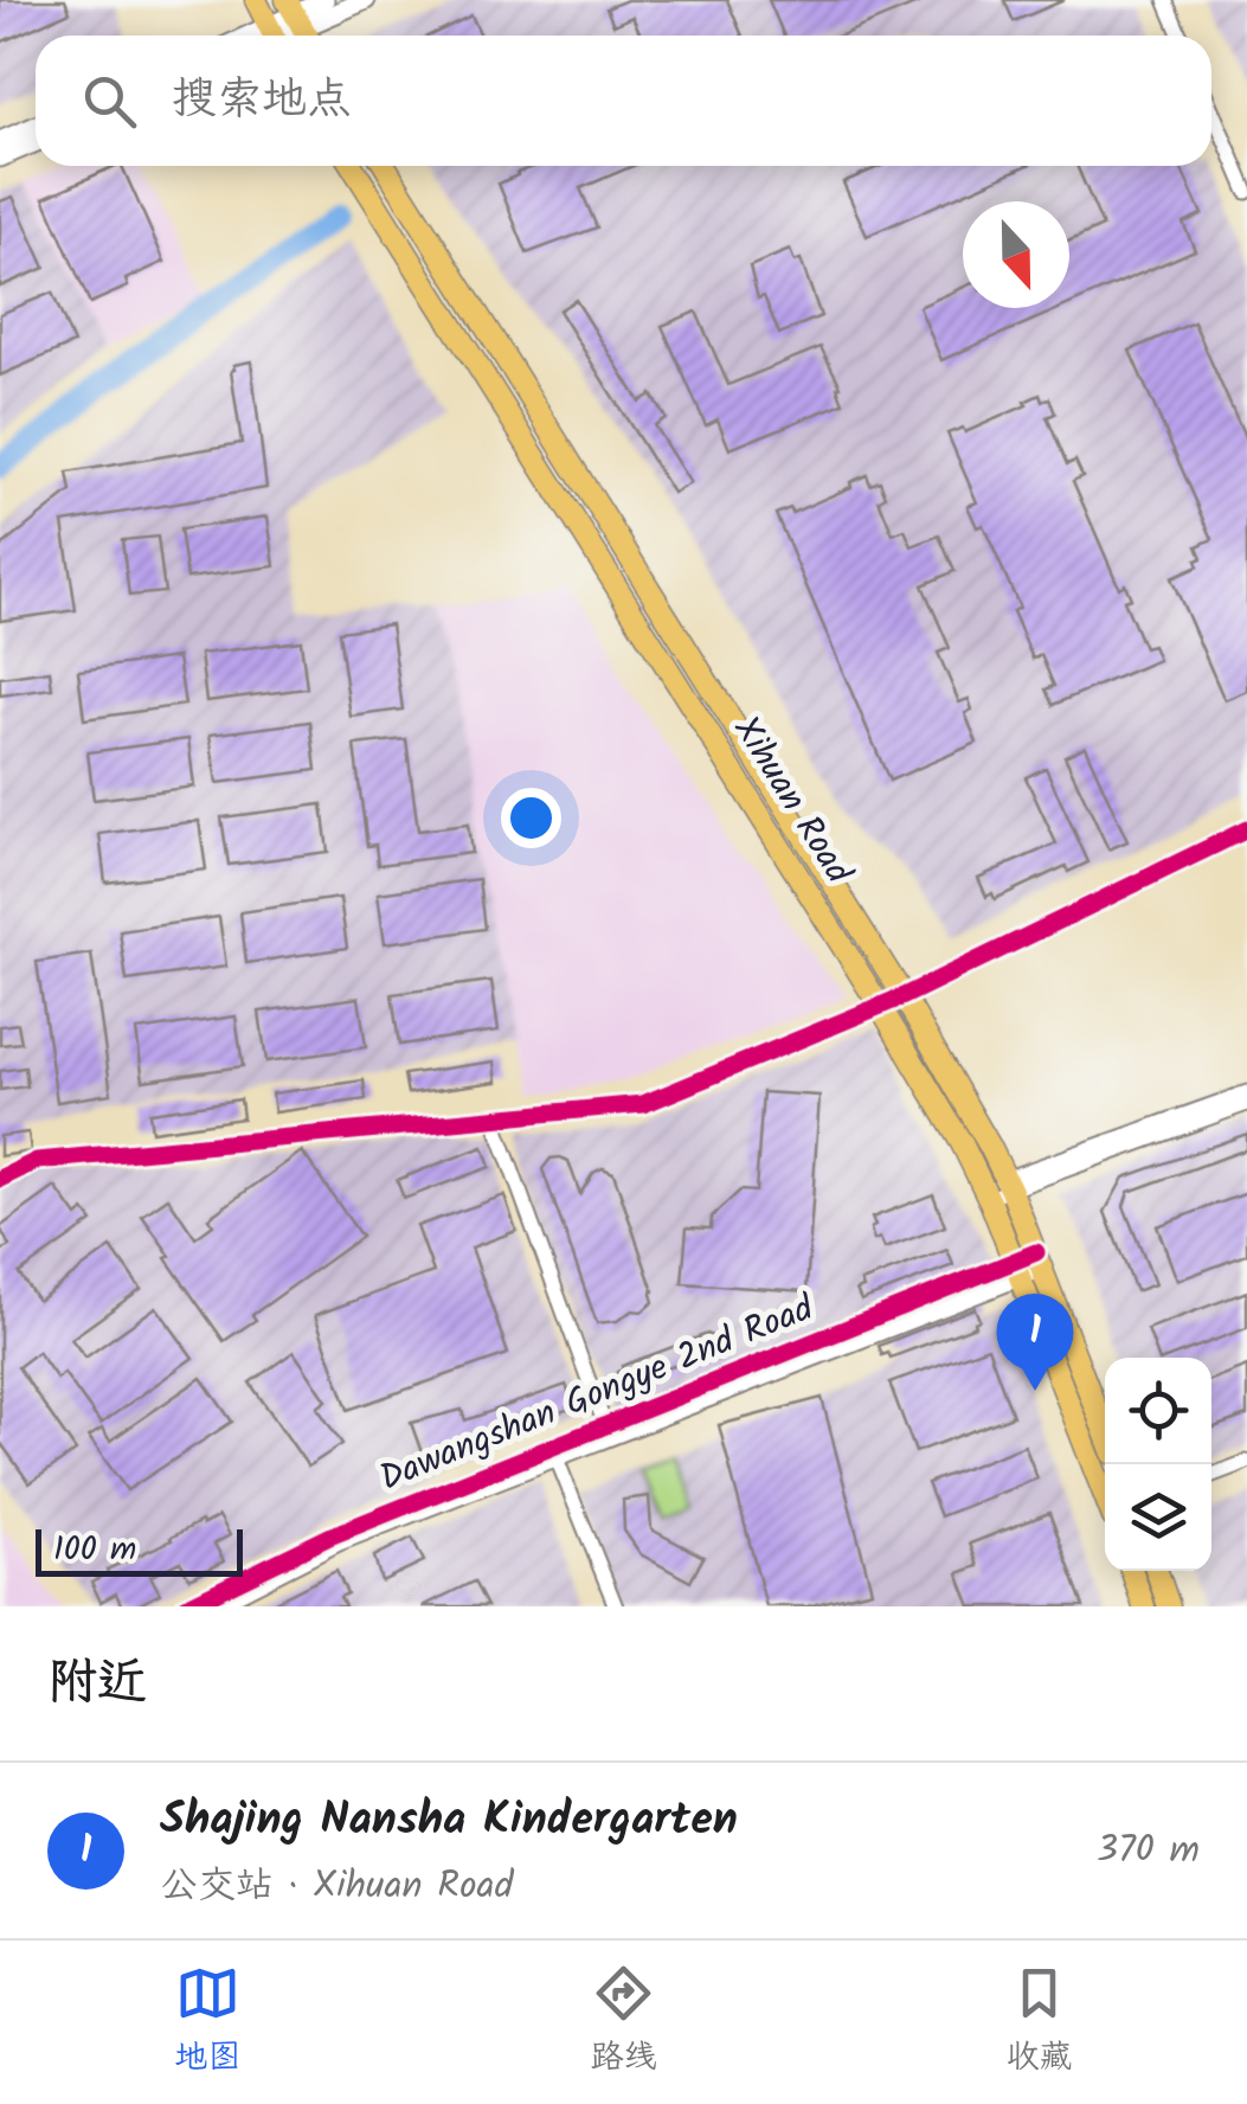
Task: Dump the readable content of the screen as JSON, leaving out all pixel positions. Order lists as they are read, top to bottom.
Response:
{
  "streets": {
    "main road": ["Xihuan Road"],
    "street": ["Dawangshan Gongye 2nd Road"]
  },
  "crossings": [
    ["Xihuan Road", "Dawangshan Gongye 2nd Road"]
  ],
  "scale_bar": "100 m",
  "north": "bottom",
  "page": {
    "search": "搜索地点",
    "pins": "1",
    "scale": "100 m",
    "heading": "附近",
    "list": [
      {
        "mark": "1",
        "name": "Shajing Nansha Kindergarten",
        "note": "公交站 · Xihuan Road",
        "value": "370 m"
      }
    ],
    "nav": ["地图", "路线", "收藏"]
  }
}
